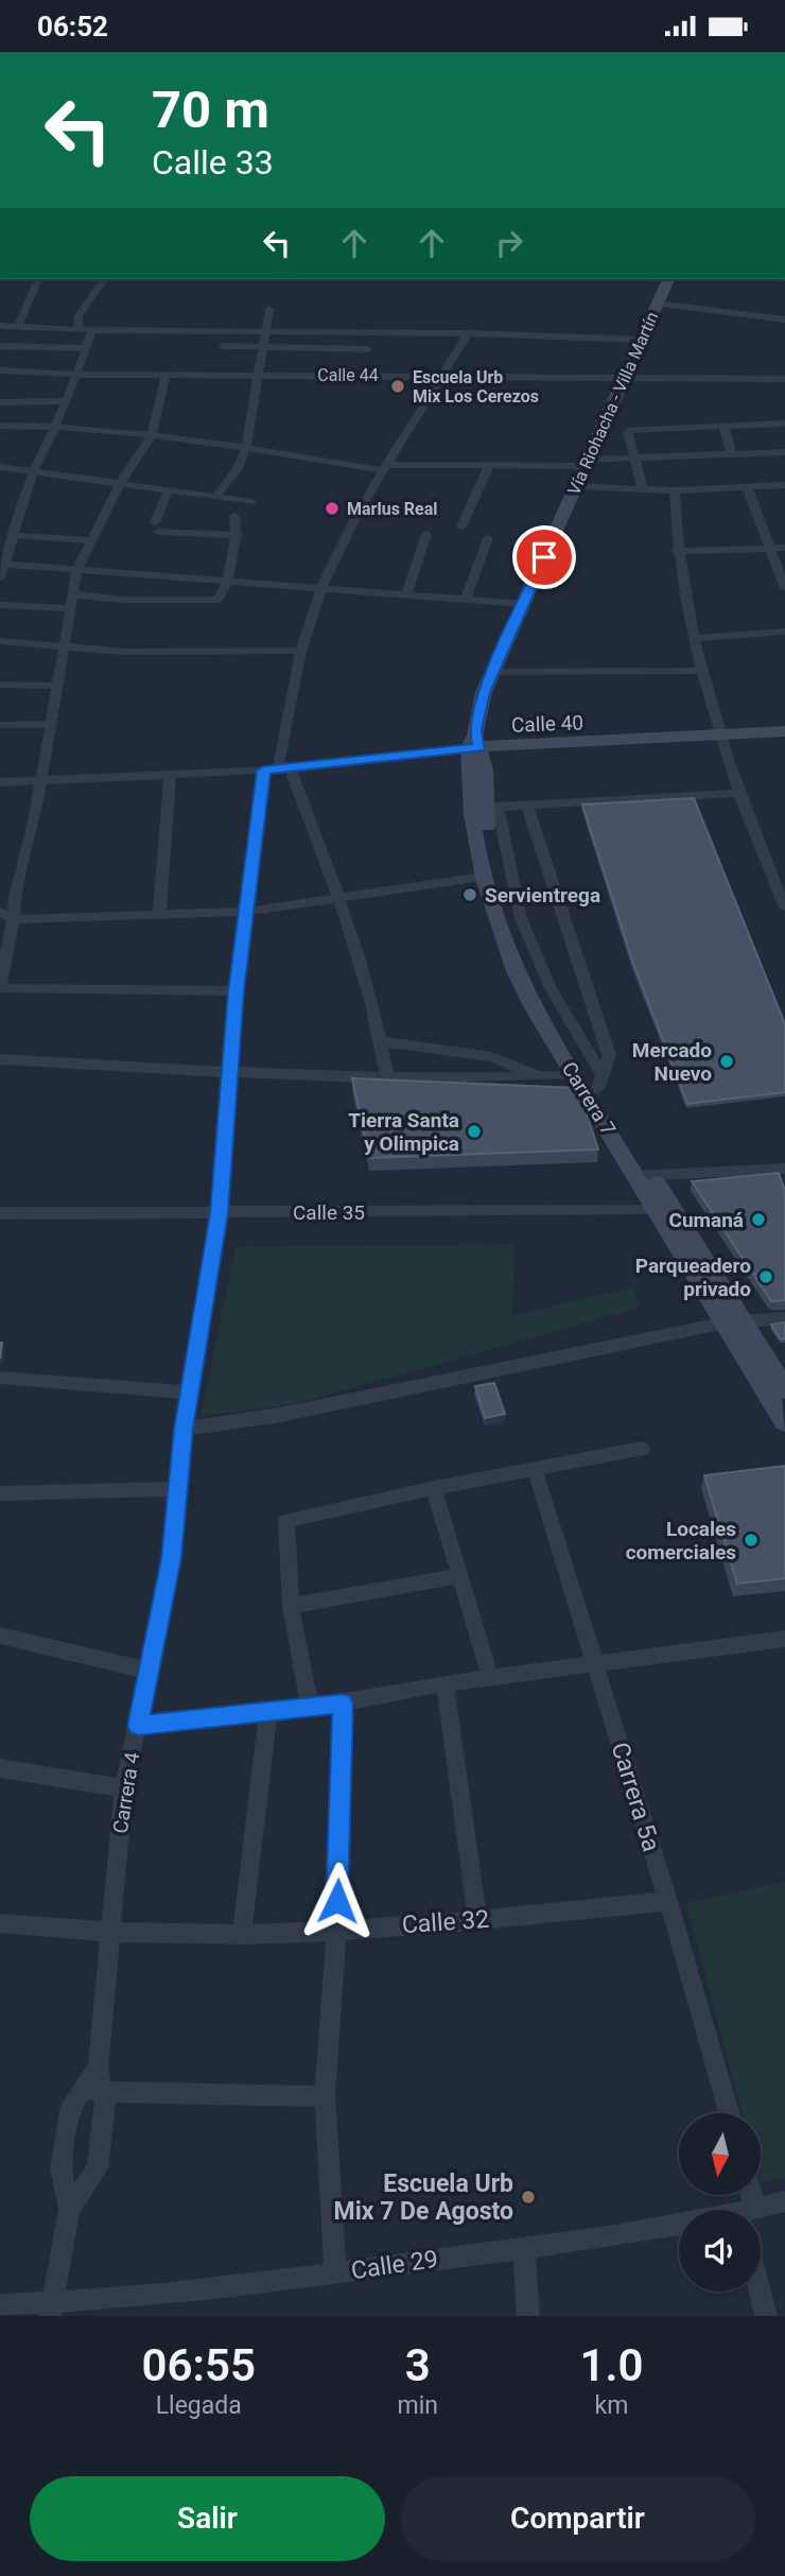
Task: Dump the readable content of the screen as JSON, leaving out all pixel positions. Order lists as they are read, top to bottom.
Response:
{
  "streets": {
    "main road": ["Vía Riohacha - Villa Martín", "Calle 40", "Carrera 7"],
    "street": [
      "Calle 44",
      "Calle 35",
      "Carrera 4",
      "Carrera 5a",
      "Calle 32",
      "Calle 29"
    ]
  },
  "crossings": [
    ["Calle 44", "Vía Riohacha - Villa Martín"],
    ["Calle 44", "Carrera 4"],
    ["Vía Riohacha - Villa Martín", "Calle 40"],
    ["Vía Riohacha - Villa Martín", "Carrera 7"],
    ["Calle 40", "Carrera 7"],
    ["Calle 40", "Carrera 4"],
    ["Carrera 7", "Calle 35"],
    ["Calle 35", "Carrera 4"],
    ["Carrera 4", "Calle 32"],
    ["Carrera 4", "Calle 29"],
    ["Carrera 5a", "Calle 32"]
  ],
  "places": [
    "Escuela Urb Mix Los Cerezos",
    "Marlus Real",
    "Servientrega",
    "Mercado Nuevo",
    "Tierra Santa y Olimpica",
    "Cumaná",
    "Parqueadero privado",
    "Locales comerciales",
    "Escuela Urb Mix 7 De Agosto"
  ],
  "north": "bottom",
  "page": {
    "status": "06:52",
    "turn": ["70 m", "Calle 33"],
    "eta": [
      "06:55",
      "Llegada",
      "3",
      "min",
      "1.0",
      "km"
    ],
    "buttons": ["Salir", "Compartir"]
  }
}
